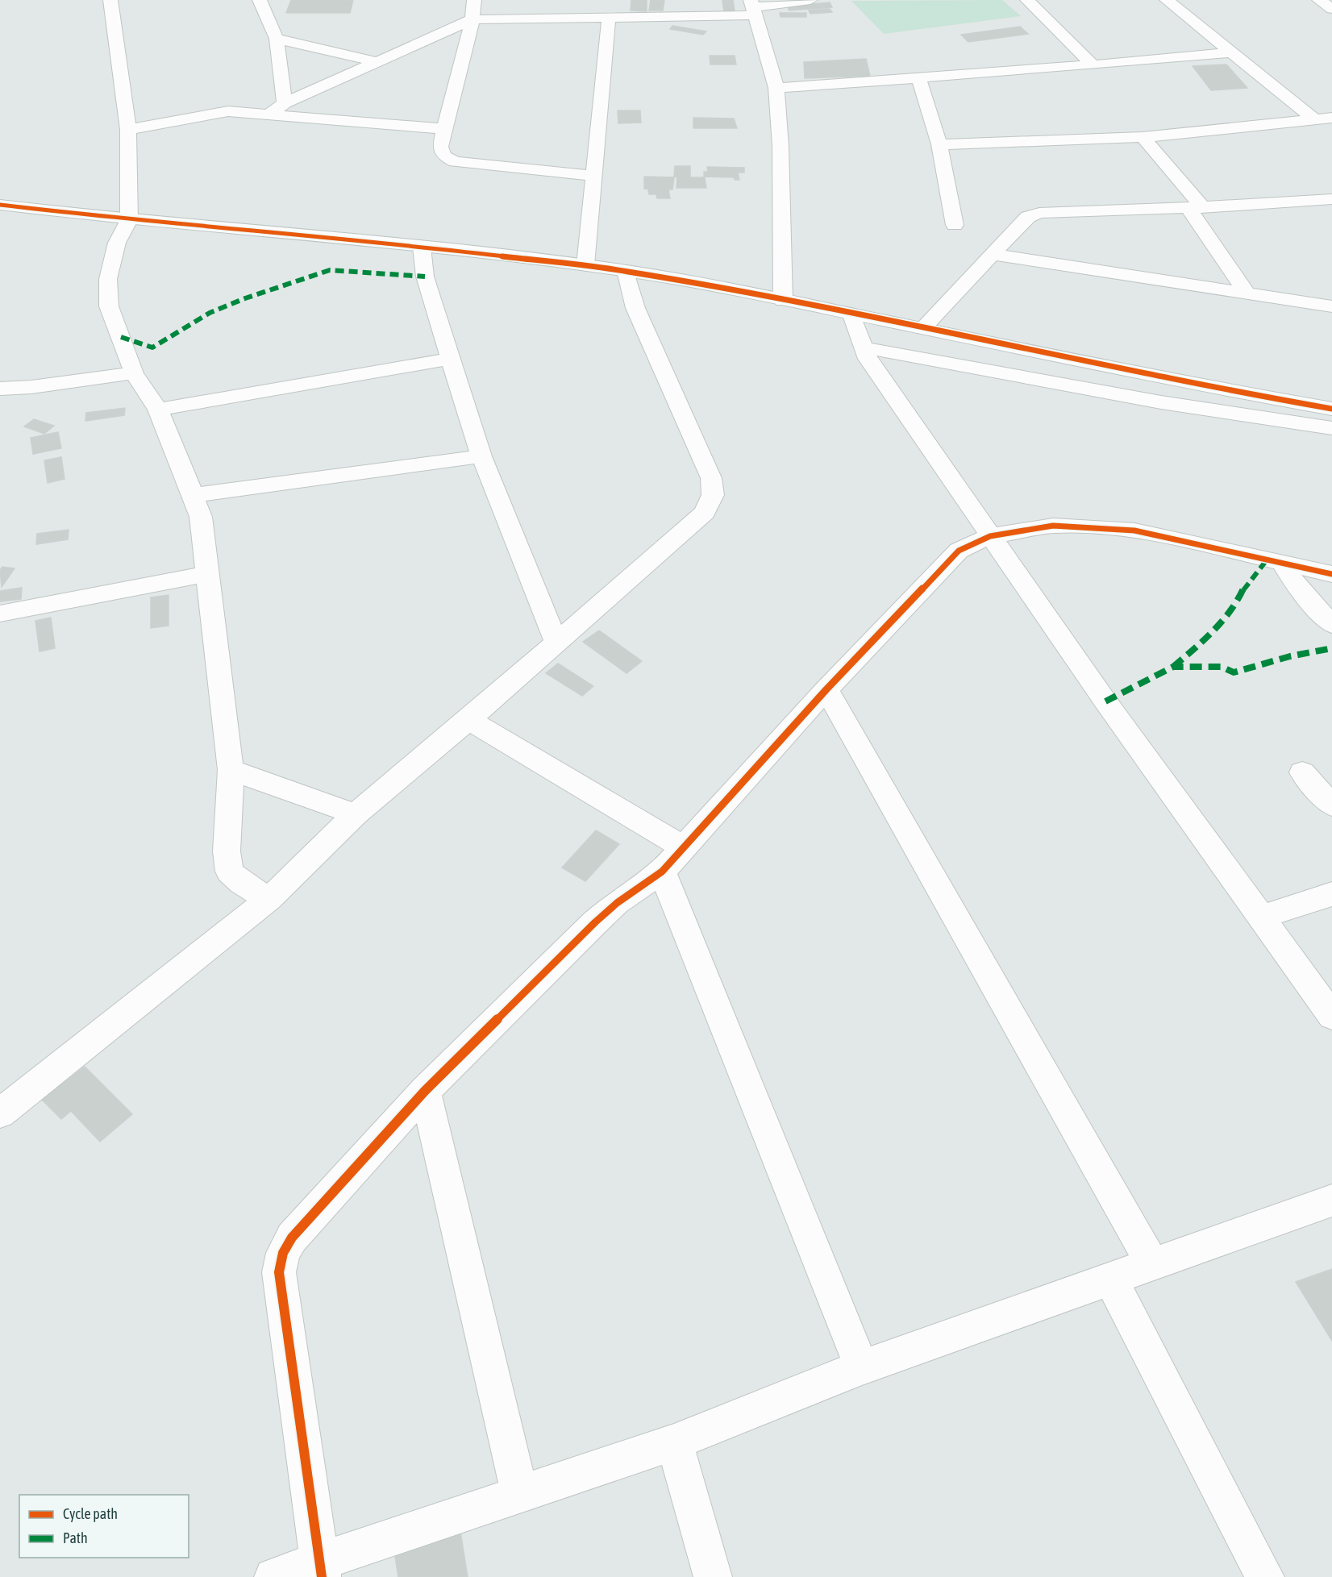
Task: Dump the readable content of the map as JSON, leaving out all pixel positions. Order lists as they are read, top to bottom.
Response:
{
  "legend": ["Cycle path", "Path"]
}
